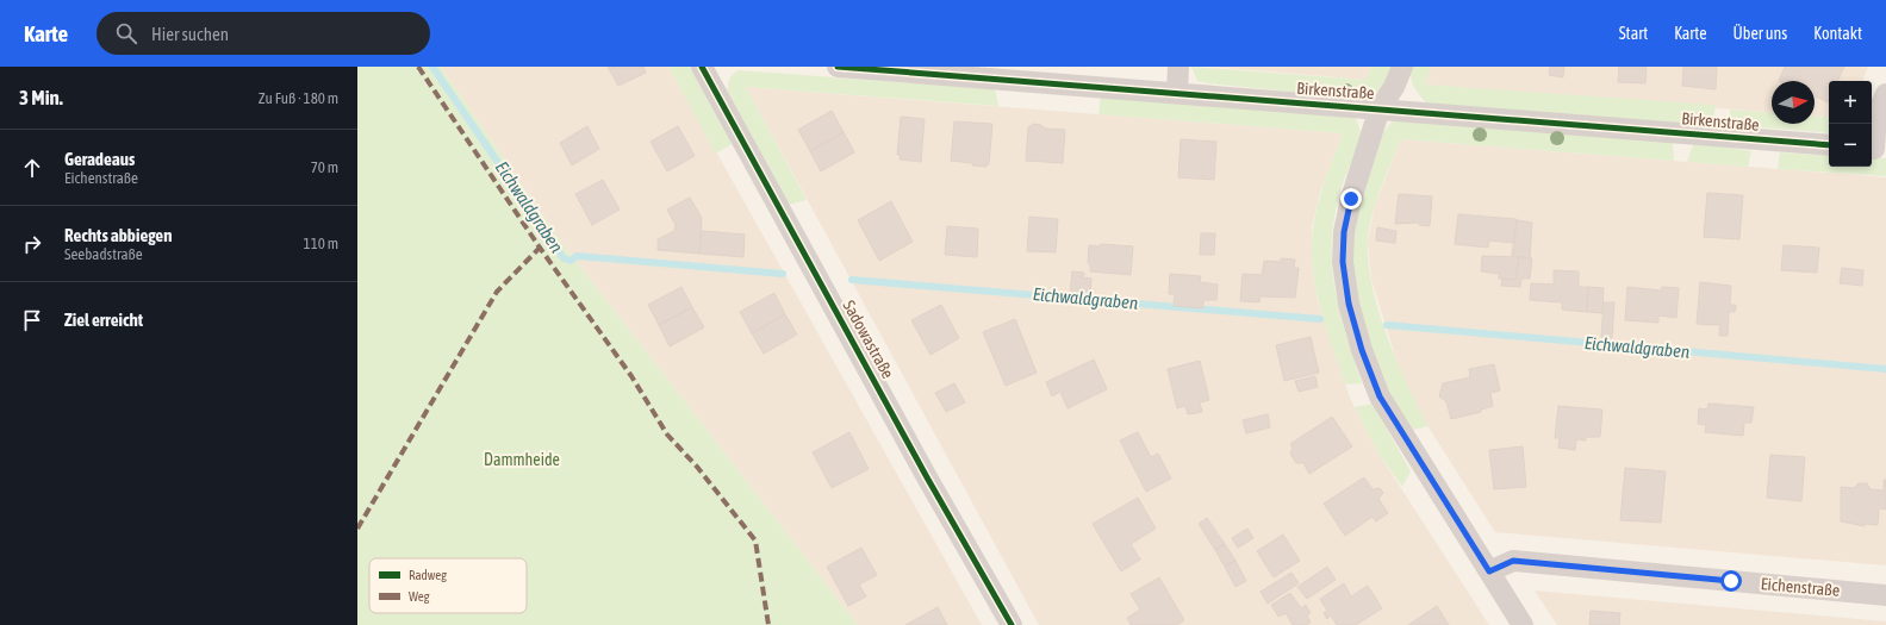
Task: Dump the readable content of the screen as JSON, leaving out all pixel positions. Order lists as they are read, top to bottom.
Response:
{
  "streets": {
    "street": ["Birkenstraße", "Sadowastraße", "Eichenstraße"]
  },
  "water": ["Eichwaldgraben"],
  "parks": ["Dammheide"],
  "legend": ["Radweg", "Weg"],
  "north": "right",
  "page": {
    "header": "Karte",
    "search": "Hier suchen",
    "nav": [
      "Start",
      "Karte",
      "Über uns",
      "Kontakt"
    ],
    "heading": ["3 Min.", "Zu Fuß · 180 m"],
    "map_buttons": ["+", "−"],
    "list": [
      ["Geradeaus", "Eichenstraße", "70 m"],
      ["Rechts abbiegen", "Seebadstraße", "110 m"],
      "Ziel erreicht"
    ]
  }
}
